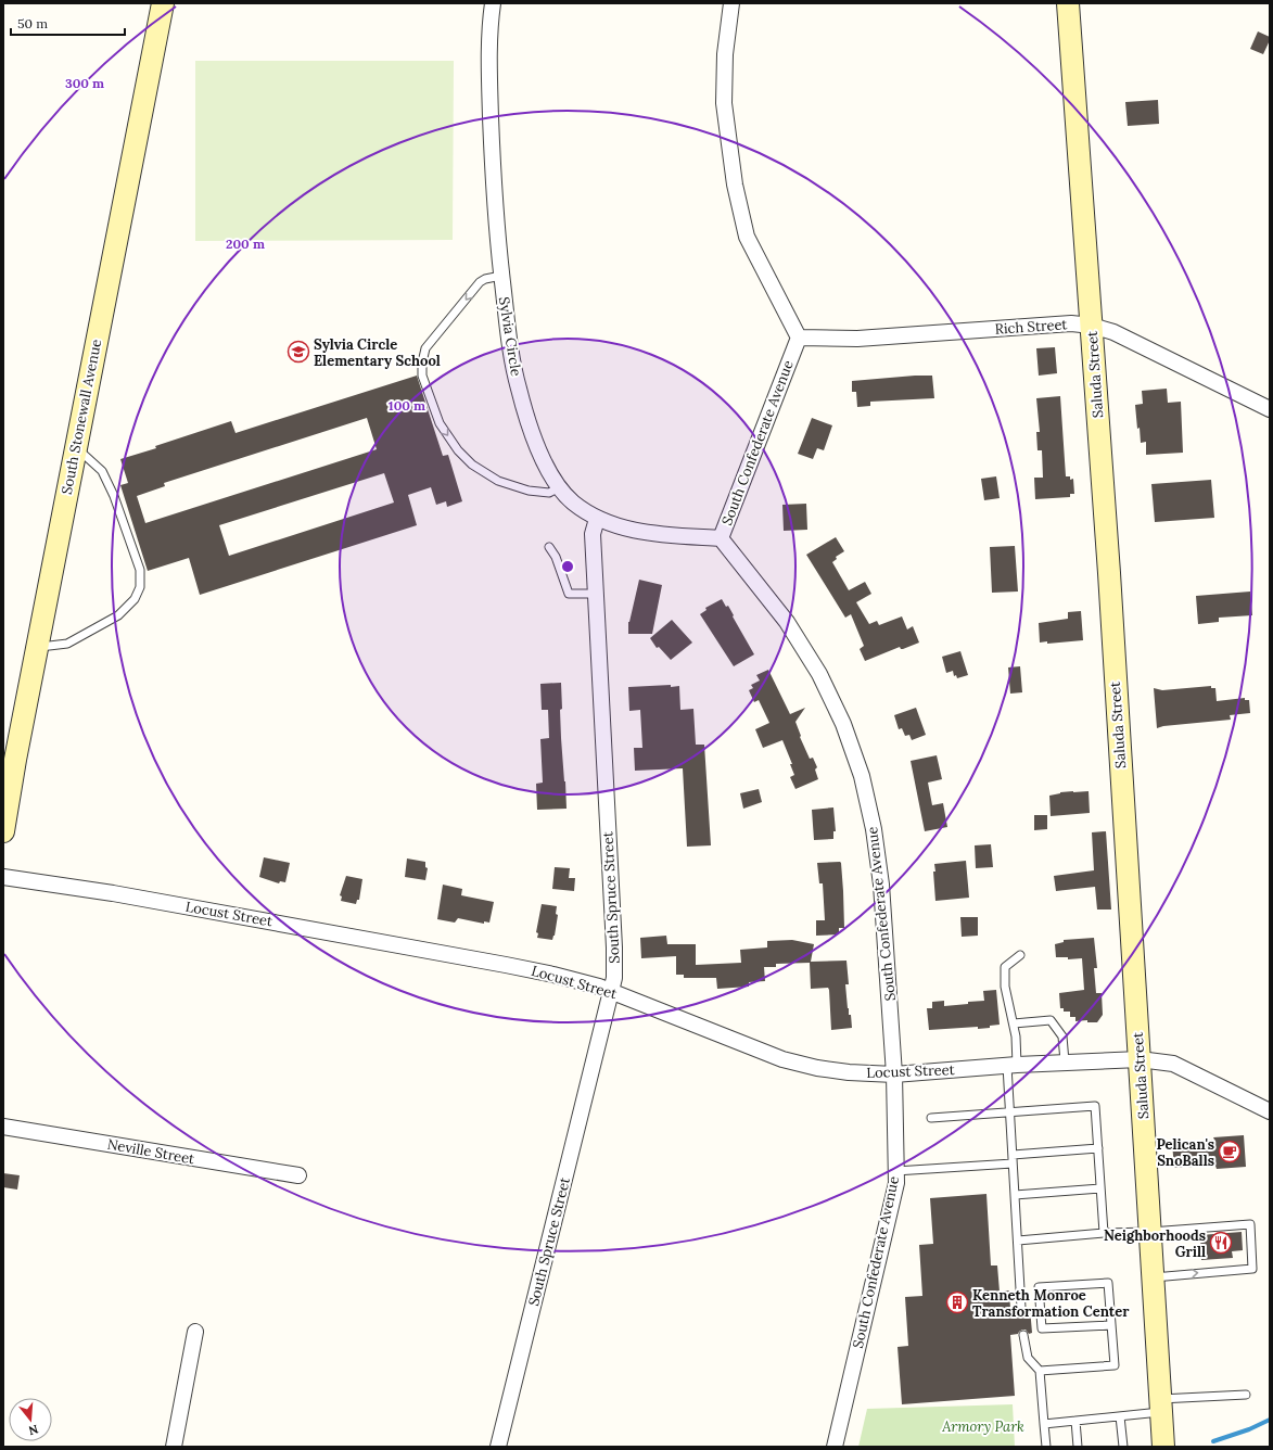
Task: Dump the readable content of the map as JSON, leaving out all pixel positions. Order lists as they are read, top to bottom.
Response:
{
  "streets": {
    "main road": ["Saluda Street", "South Stonewall Avenue"],
    "street": [
      "Rich Street",
      "Sylvia Circle",
      "South Confederate Avenue",
      "South Spruce Street",
      "Locust Street",
      "Neville Street"
    ]
  },
  "crossings": [
    ["Rich Street", "Saluda Street"],
    ["Rich Street", "South Confederate Avenue"],
    ["Sylvia Circle", "South Confederate Avenue"],
    ["Sylvia Circle", "South Spruce Street"],
    ["Saluda Street", "Locust Street"],
    ["South Confederate Avenue", "Locust Street"],
    ["South Spruce Street", "Locust Street"]
  ],
  "parks": ["Armory Park"],
  "places": {
    "school or university": ["Sylvia Circle Elementary School"],
    "cafe": ["Pelican's SnoBalls"],
    "restaurant": ["Neighborhoods Grill"],
    "building": ["Kenneth Monroe Transformation Center"]
  },
  "scale_bar": "50 m",
  "north": "bottom",
  "rings": ["300 m", "200 m", "100 m"]
}
